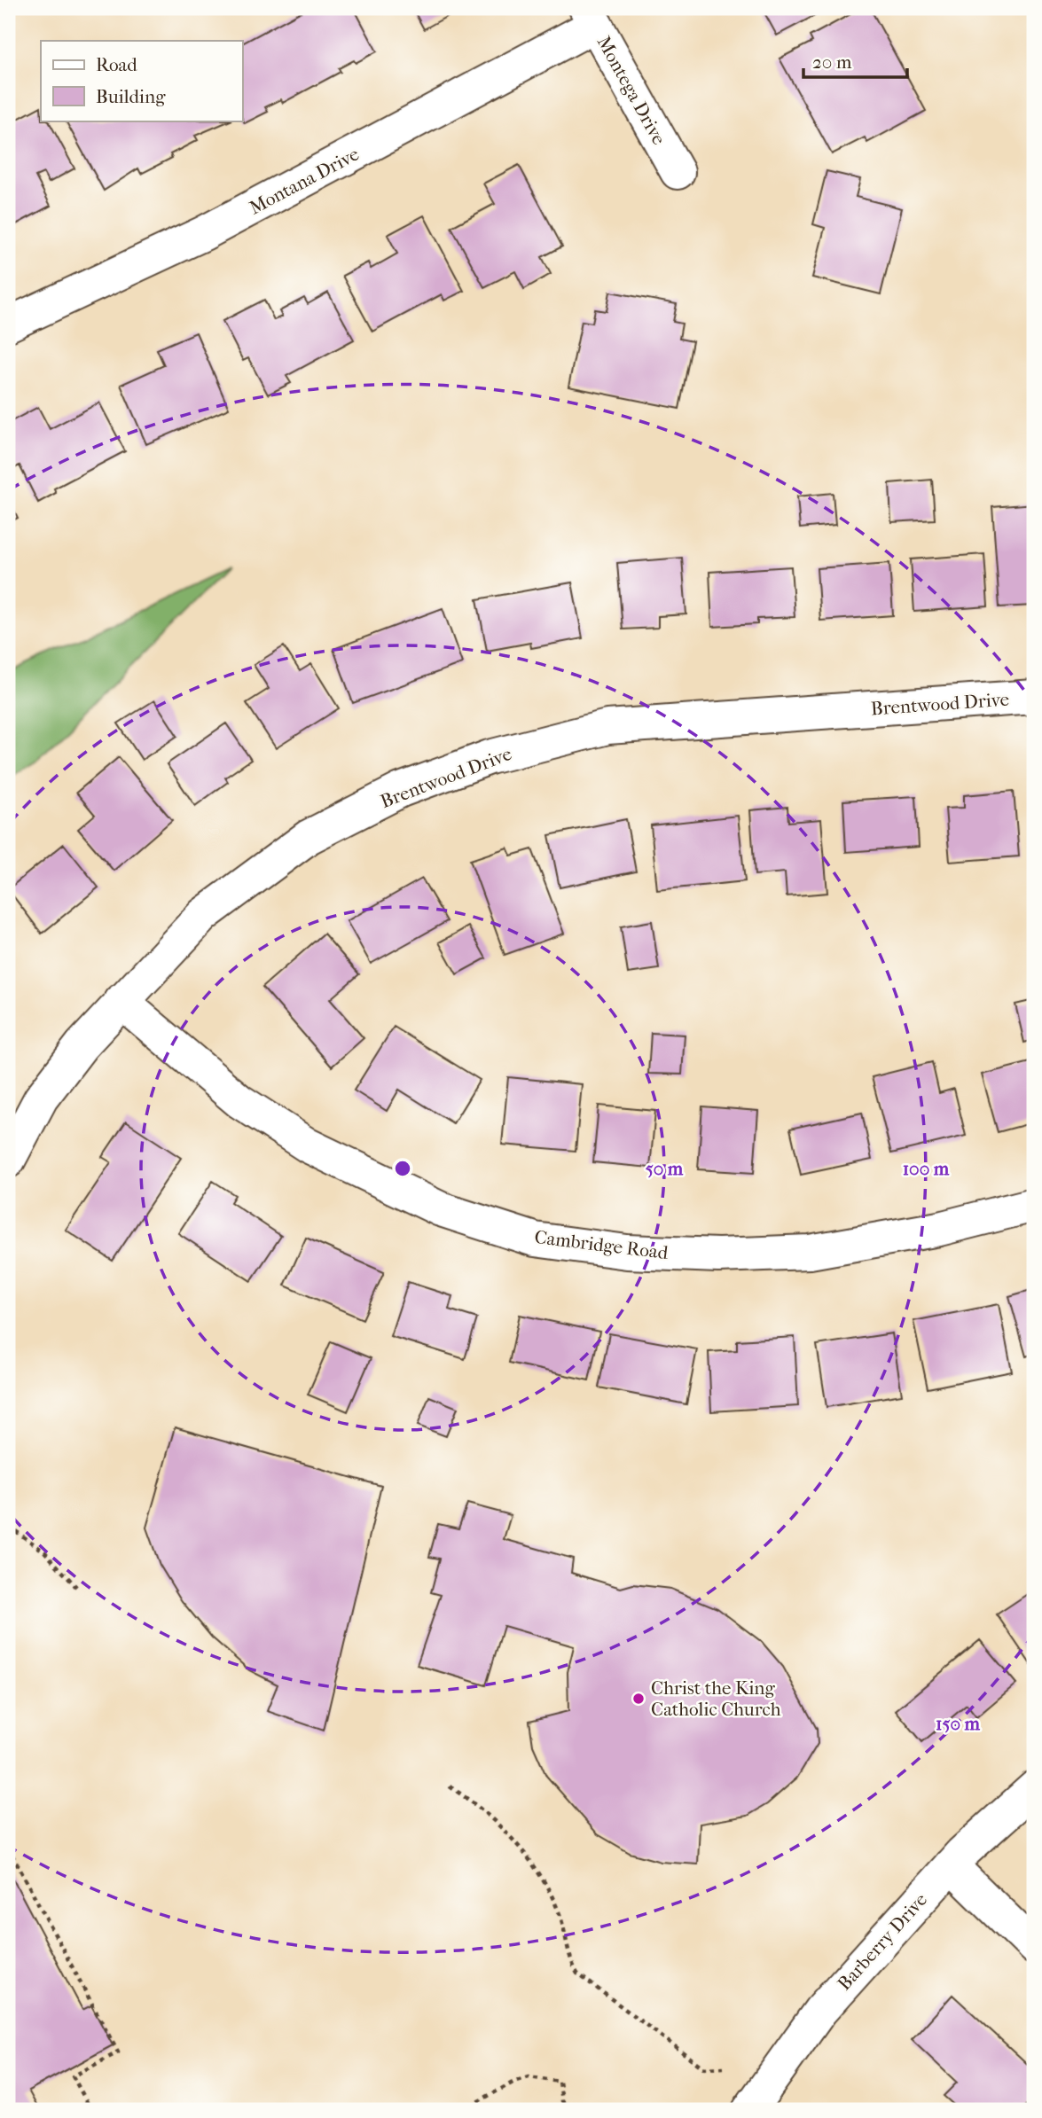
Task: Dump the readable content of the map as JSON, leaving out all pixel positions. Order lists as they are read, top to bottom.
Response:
{
  "streets": {
    "street": [
      "Montega Drive",
      "Montana Drive",
      "Brentwood Drive",
      "Cambridge Road",
      "Barberry Drive"
    ]
  },
  "crossings": [
    ["Montega Drive", "Montana Drive"],
    ["Brentwood Drive", "Cambridge Road"]
  ],
  "places": ["Christ the King Catholic Church"],
  "legend": ["Road", "Building"],
  "scale_bar": "20 m",
  "rings": ["50 m", "100 m", "150 m"]
}
